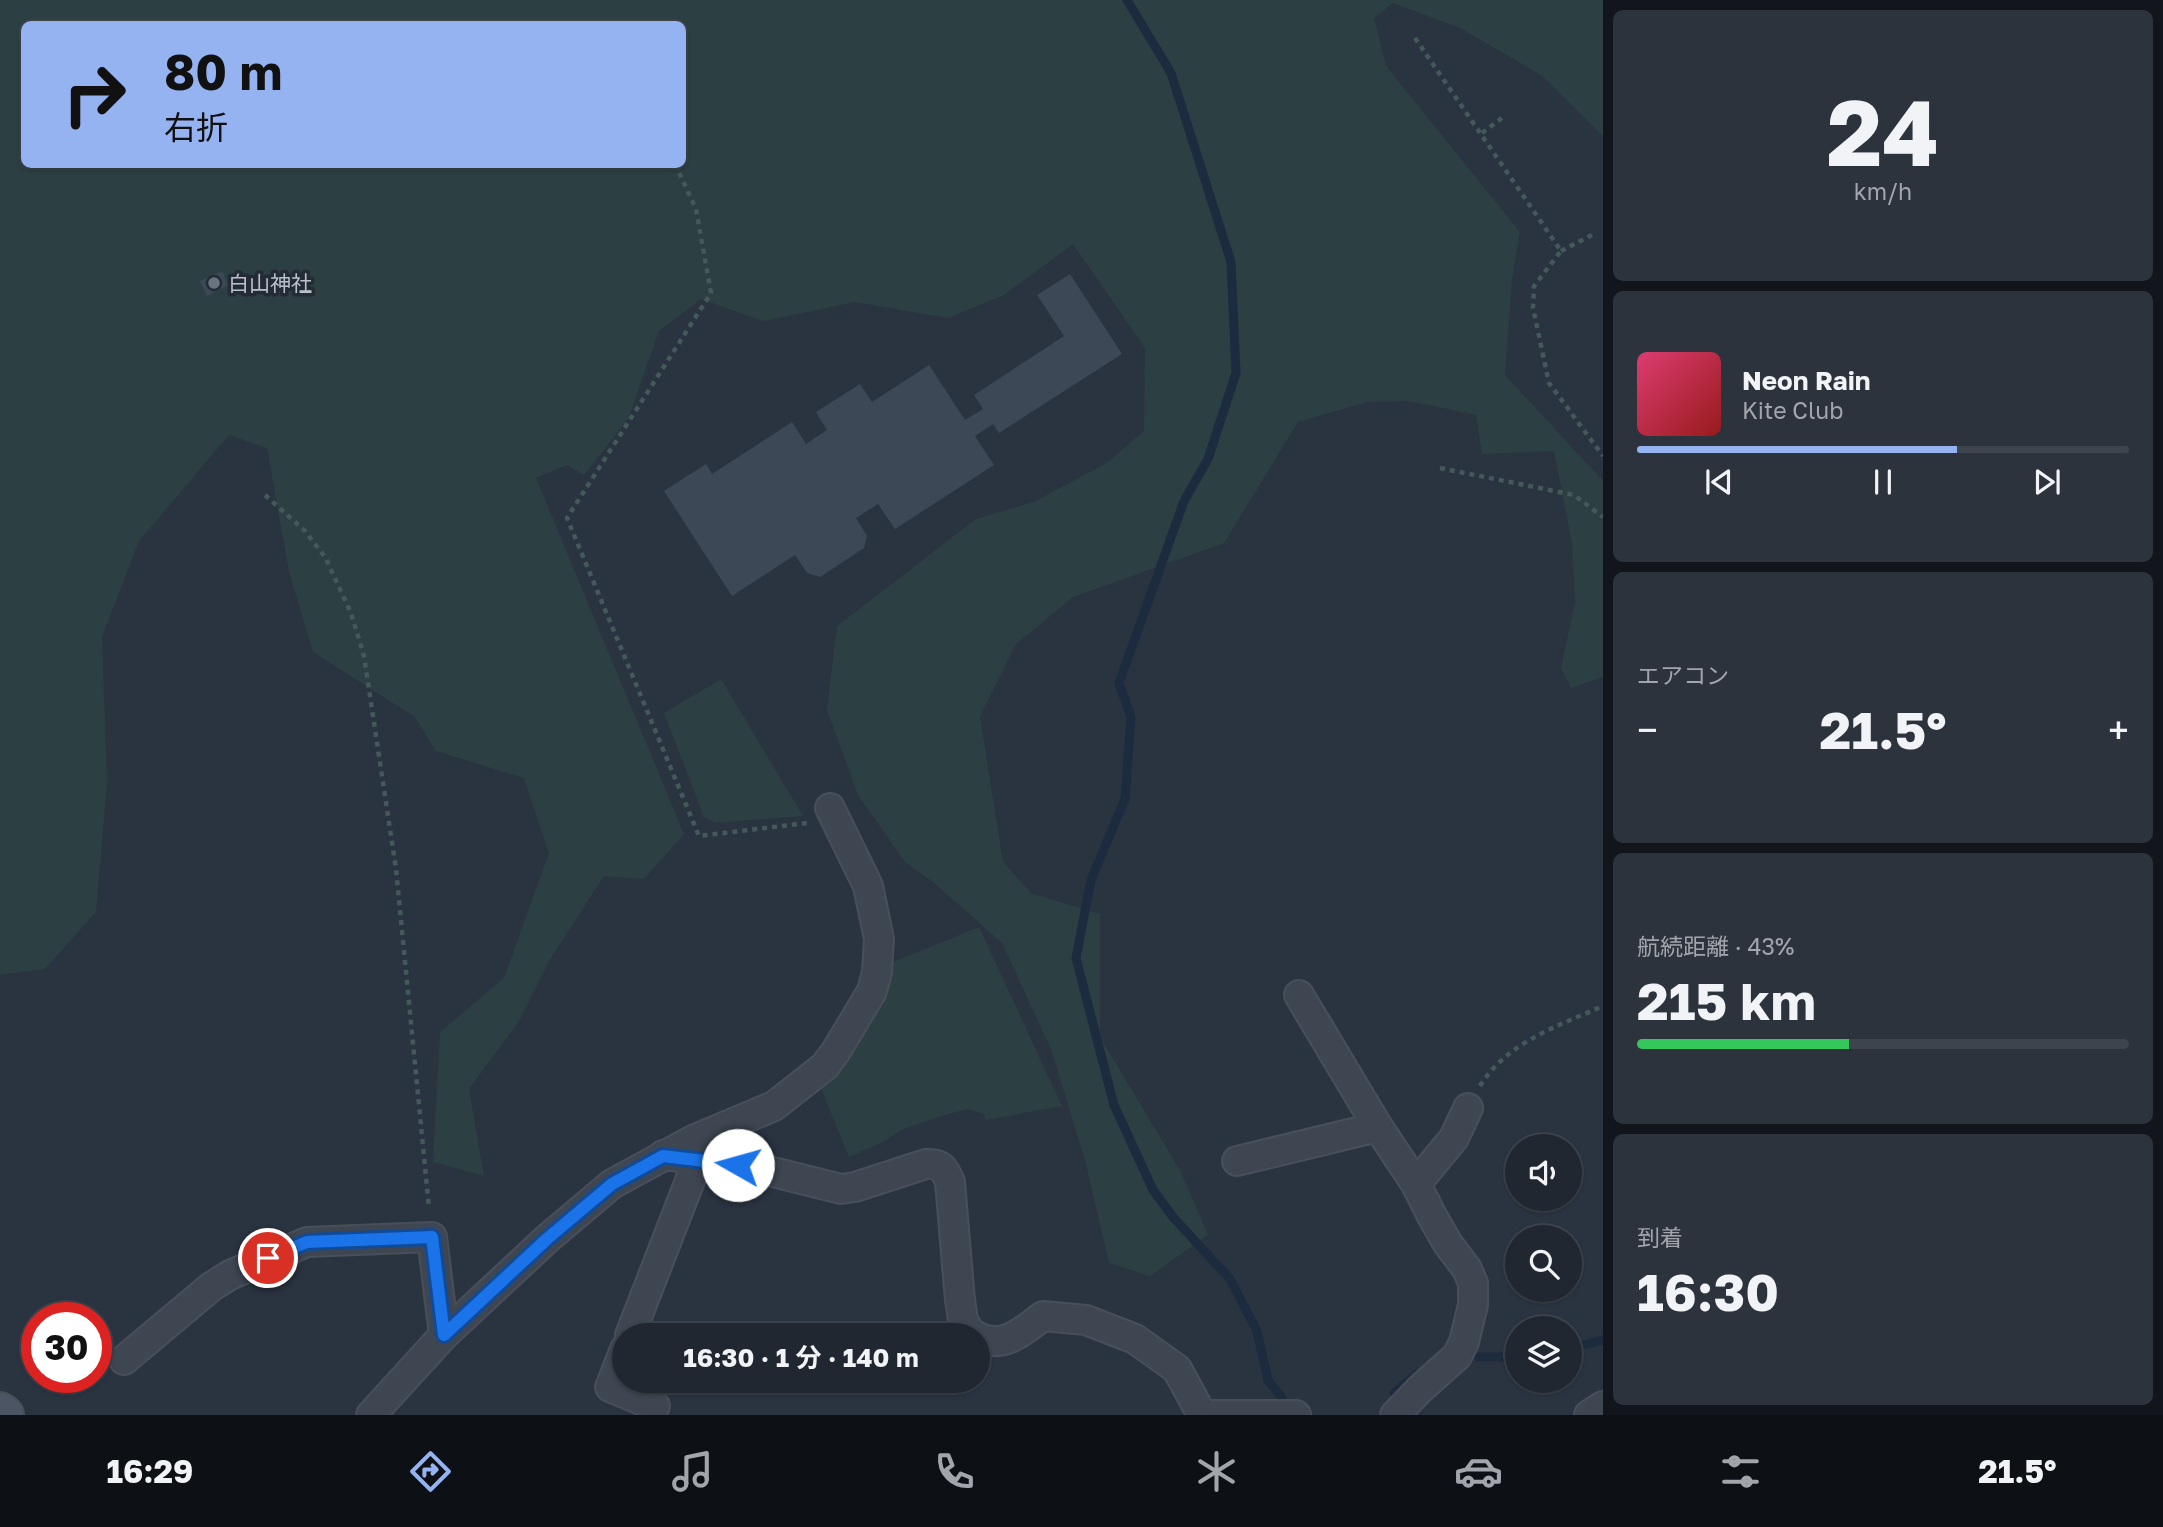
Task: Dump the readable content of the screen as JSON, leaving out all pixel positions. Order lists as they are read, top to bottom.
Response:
{
  "places": ["白山神社"],
  "page": {
    "tile": [
      ["24", "km/h"],
      "エアコン",
      ["航続距離 · 43%", "215 km"],
      ["到着", "16:30"]
    ],
    "turn": ["80 m", "右折"],
    "song": ["Neon Rain", "Kite Club"],
    "heat": ["−", "21.5°", "+"],
    "limit": "30",
    "trip": "16:30 · 1 分 · 140 m",
    "tabs": ["16:29", "21.5°"]
  }
}
